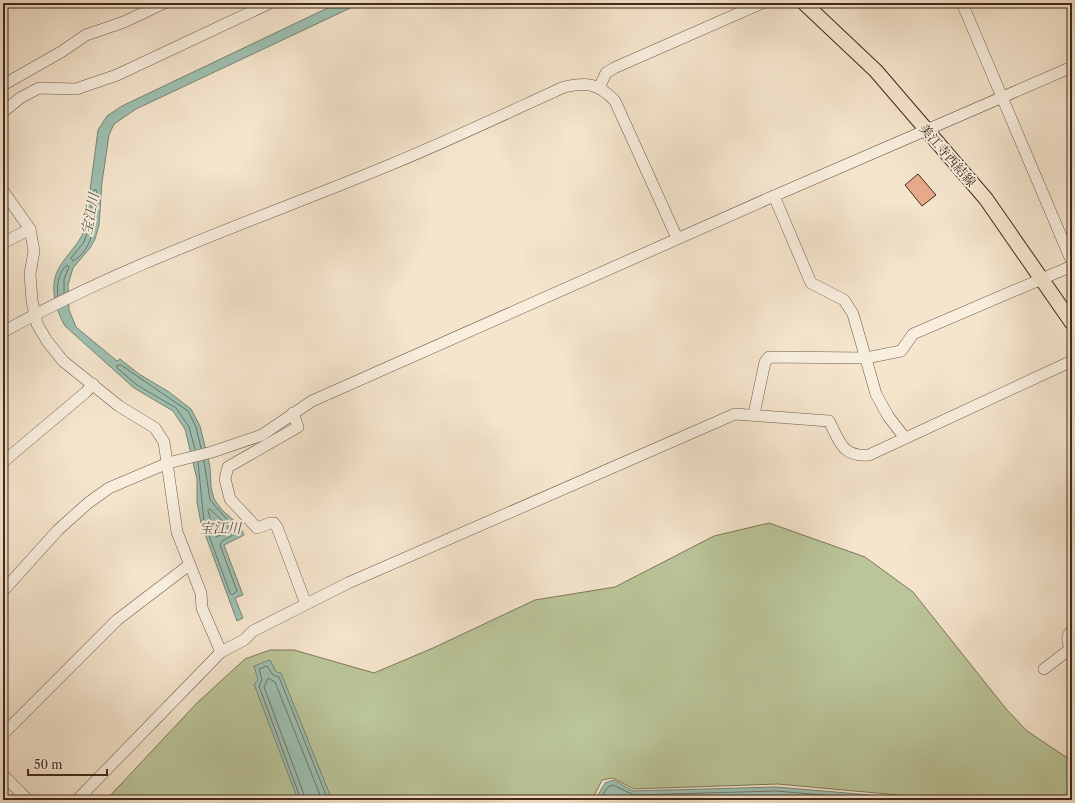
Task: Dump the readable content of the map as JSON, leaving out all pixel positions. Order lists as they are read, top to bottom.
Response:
{
  "streets": {
    "main road": ["美江寺西結線"]
  },
  "water": ["宝江川"],
  "scale_bar": "50 m"
}
